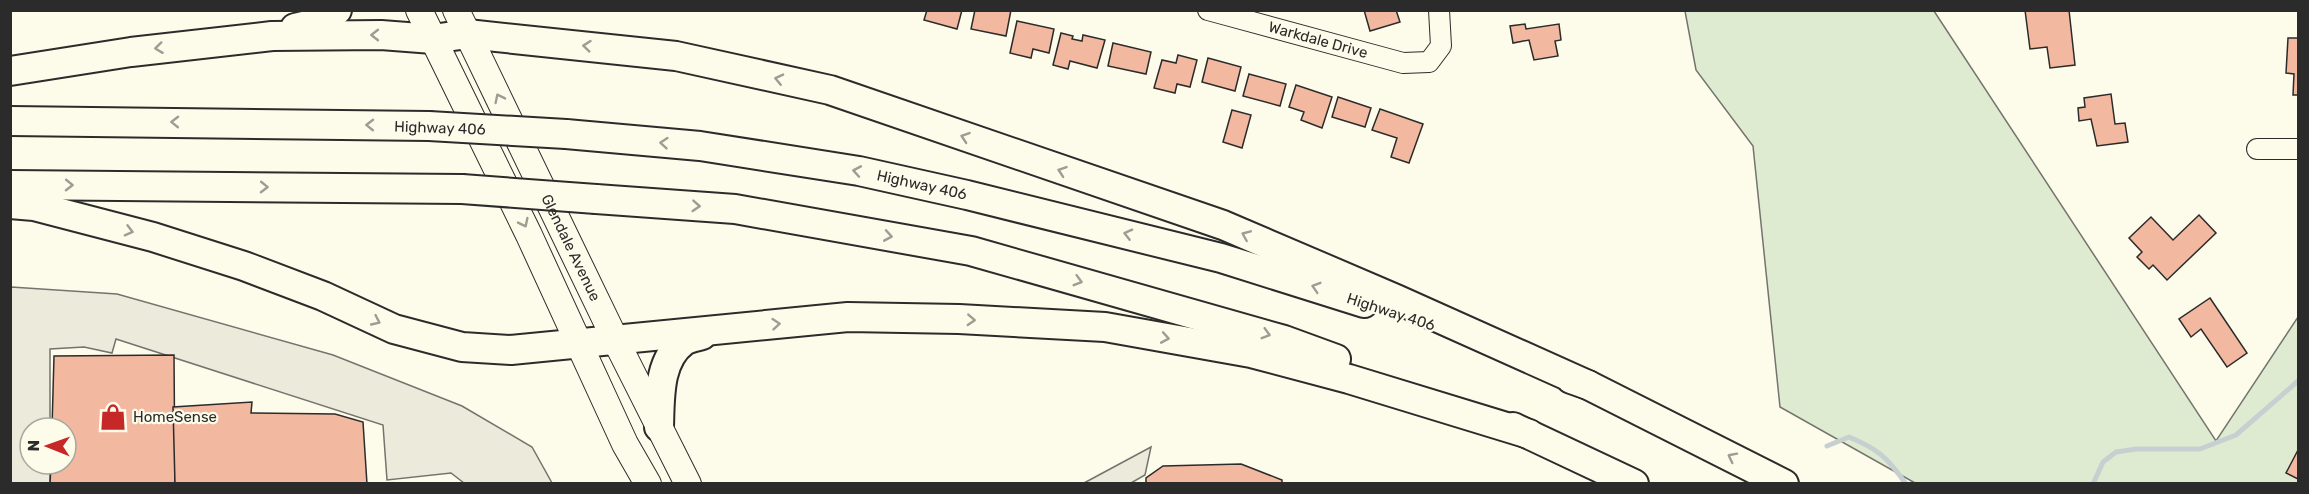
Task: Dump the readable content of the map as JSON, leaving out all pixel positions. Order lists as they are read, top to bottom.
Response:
{
  "streets": {
    "highway": ["Highway 406"],
    "main road": ["Glendale Avenue"],
    "street": ["Warkdale Drive"]
  },
  "places": {
    "shop": ["HomeSense"]
  },
  "north": "left"
}
